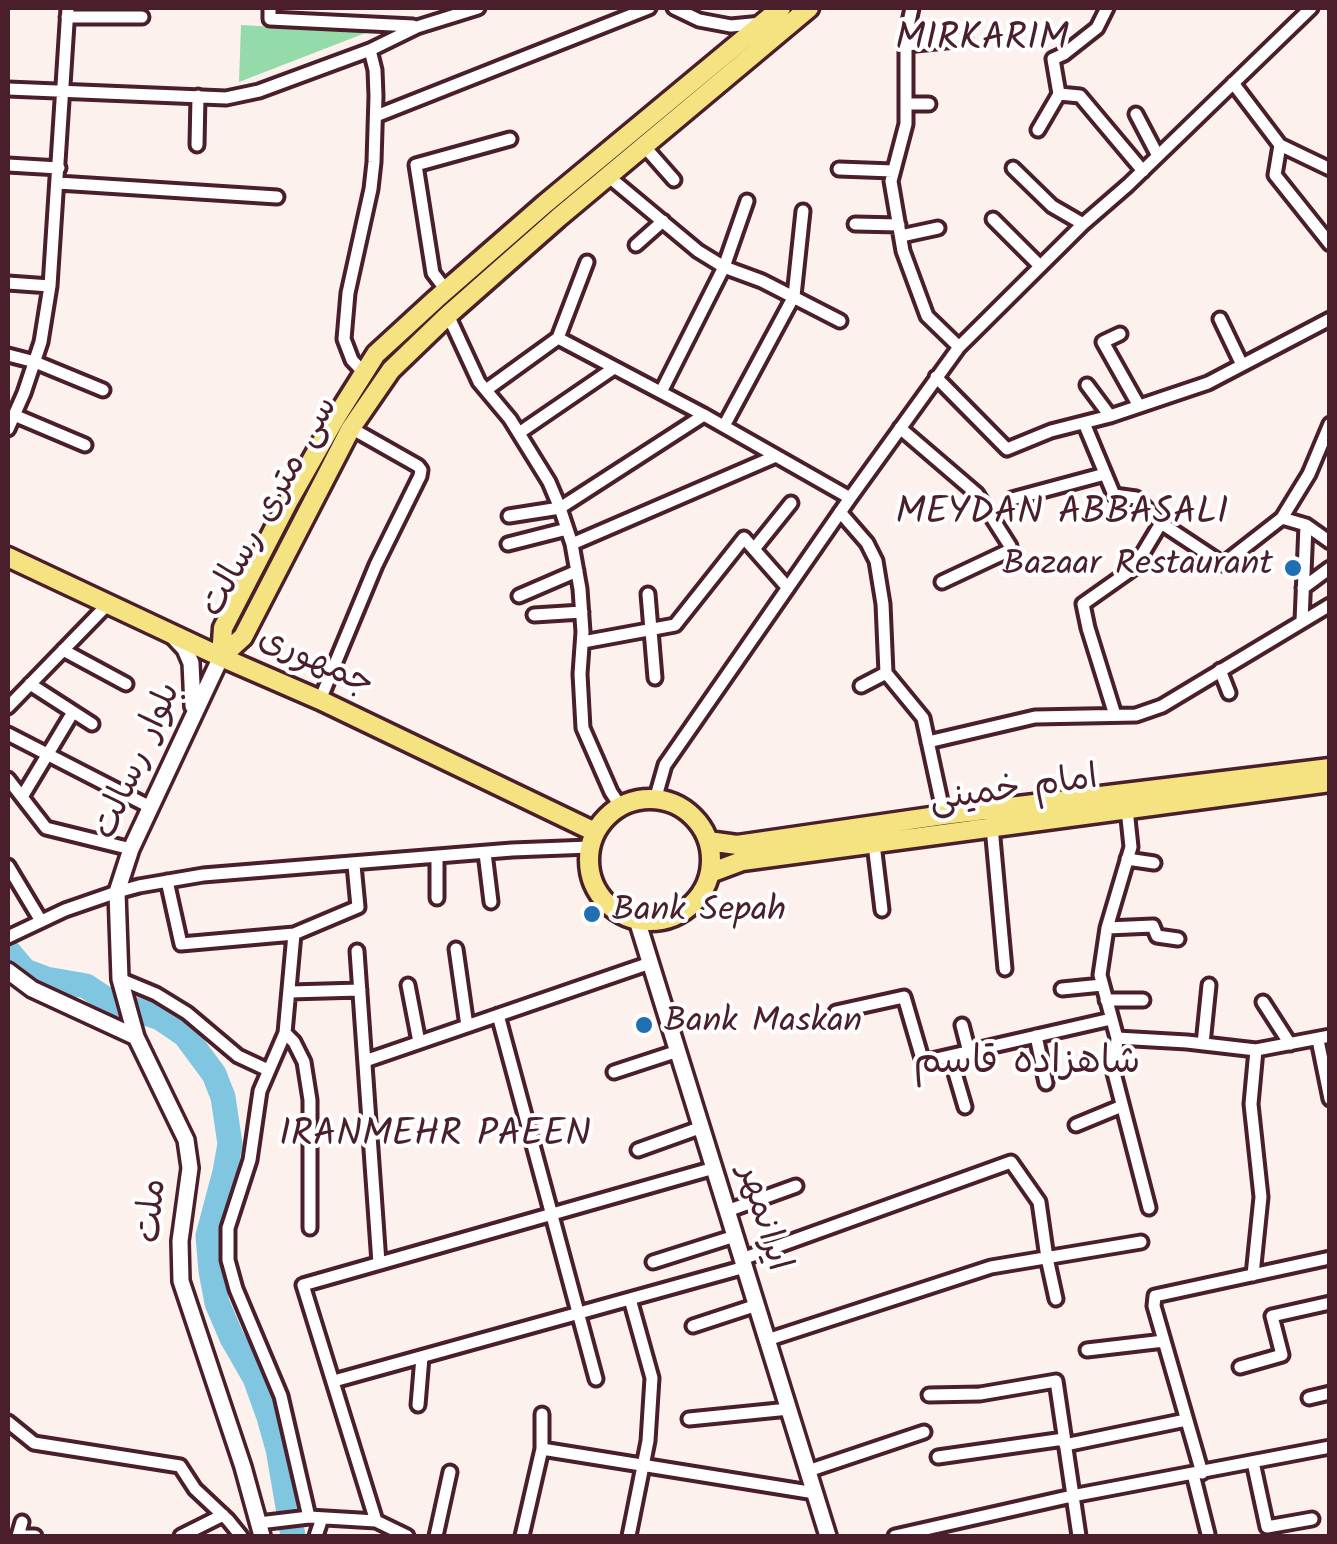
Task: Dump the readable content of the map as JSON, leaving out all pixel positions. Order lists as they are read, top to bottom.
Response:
{
  "streets": {
    "main road": [
      "سی متری رسالت",
      "جمهوری",
      "بلوار رسالت",
      "امام خمینی",
      "ملت",
      "ایرانمهر"
    ]
  },
  "crossings": [
    ["سی متری رسالت", "جمهوری"],
    ["سی متری رسالت", "بلوار رسالت"],
    ["جمهوری", "بلوار رسالت"],
    ["جمهوری", "امام خمینی"],
    ["جمهوری", "ایرانمهر"],
    ["بلوار رسالت", "ملت"],
    ["امام خمینی", "ایرانمهر"]
  ],
  "districts": [
    "MIRKARIM",
    "MEYDAN ABBASALI",
    "شاهزاده قاسم",
    "IRANMEHR PAEEN"
  ],
  "places": ["Bazaar Restaurant", "Bank Sepah", "Bank Maskan"]
}
